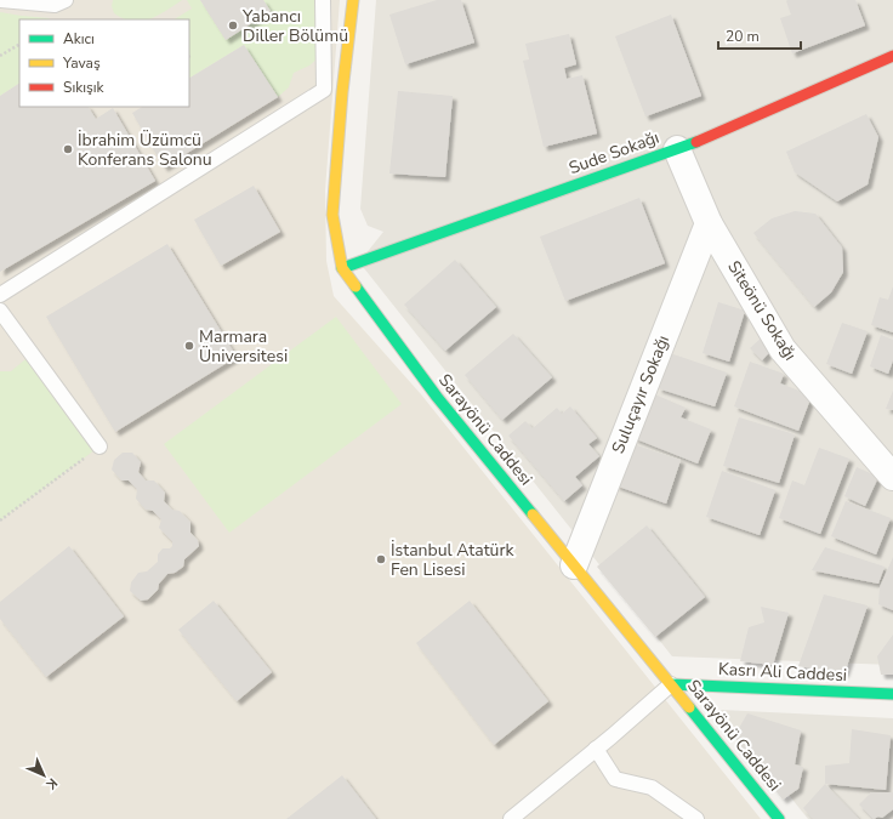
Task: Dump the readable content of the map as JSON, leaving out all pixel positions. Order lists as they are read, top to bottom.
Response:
{
  "streets": {
    "street": [
      "Sude Sokağı",
      "Siteönü Sokağı",
      "Suluçayır Sokağı",
      "Sarayönü Caddesi",
      "Kasrı Ali Caddesi"
    ]
  },
  "crossings": [
    ["Sude Sokağı", "Siteönü Sokağı"],
    ["Sude Sokağı", "Sarayönü Caddesi"],
    ["Siteönü Sokağı", "Suluçayır Sokağı"],
    ["Suluçayır Sokağı", "Sarayönü Caddesi"],
    ["Sarayönü Caddesi", "Kasrı Ali Caddesi"]
  ],
  "places": [
    "Yabancı Diller Bölümü",
    "İbrahim Üzümcü Konferans Salonu",
    "Marmara Üniversitesi",
    "İstanbul Atatürk Fen Lisesi"
  ],
  "legend": ["Akıcı", "Yavaş", "Sıkışık"],
  "scale_bar": "20 m",
  "north": "bottom right"
}
